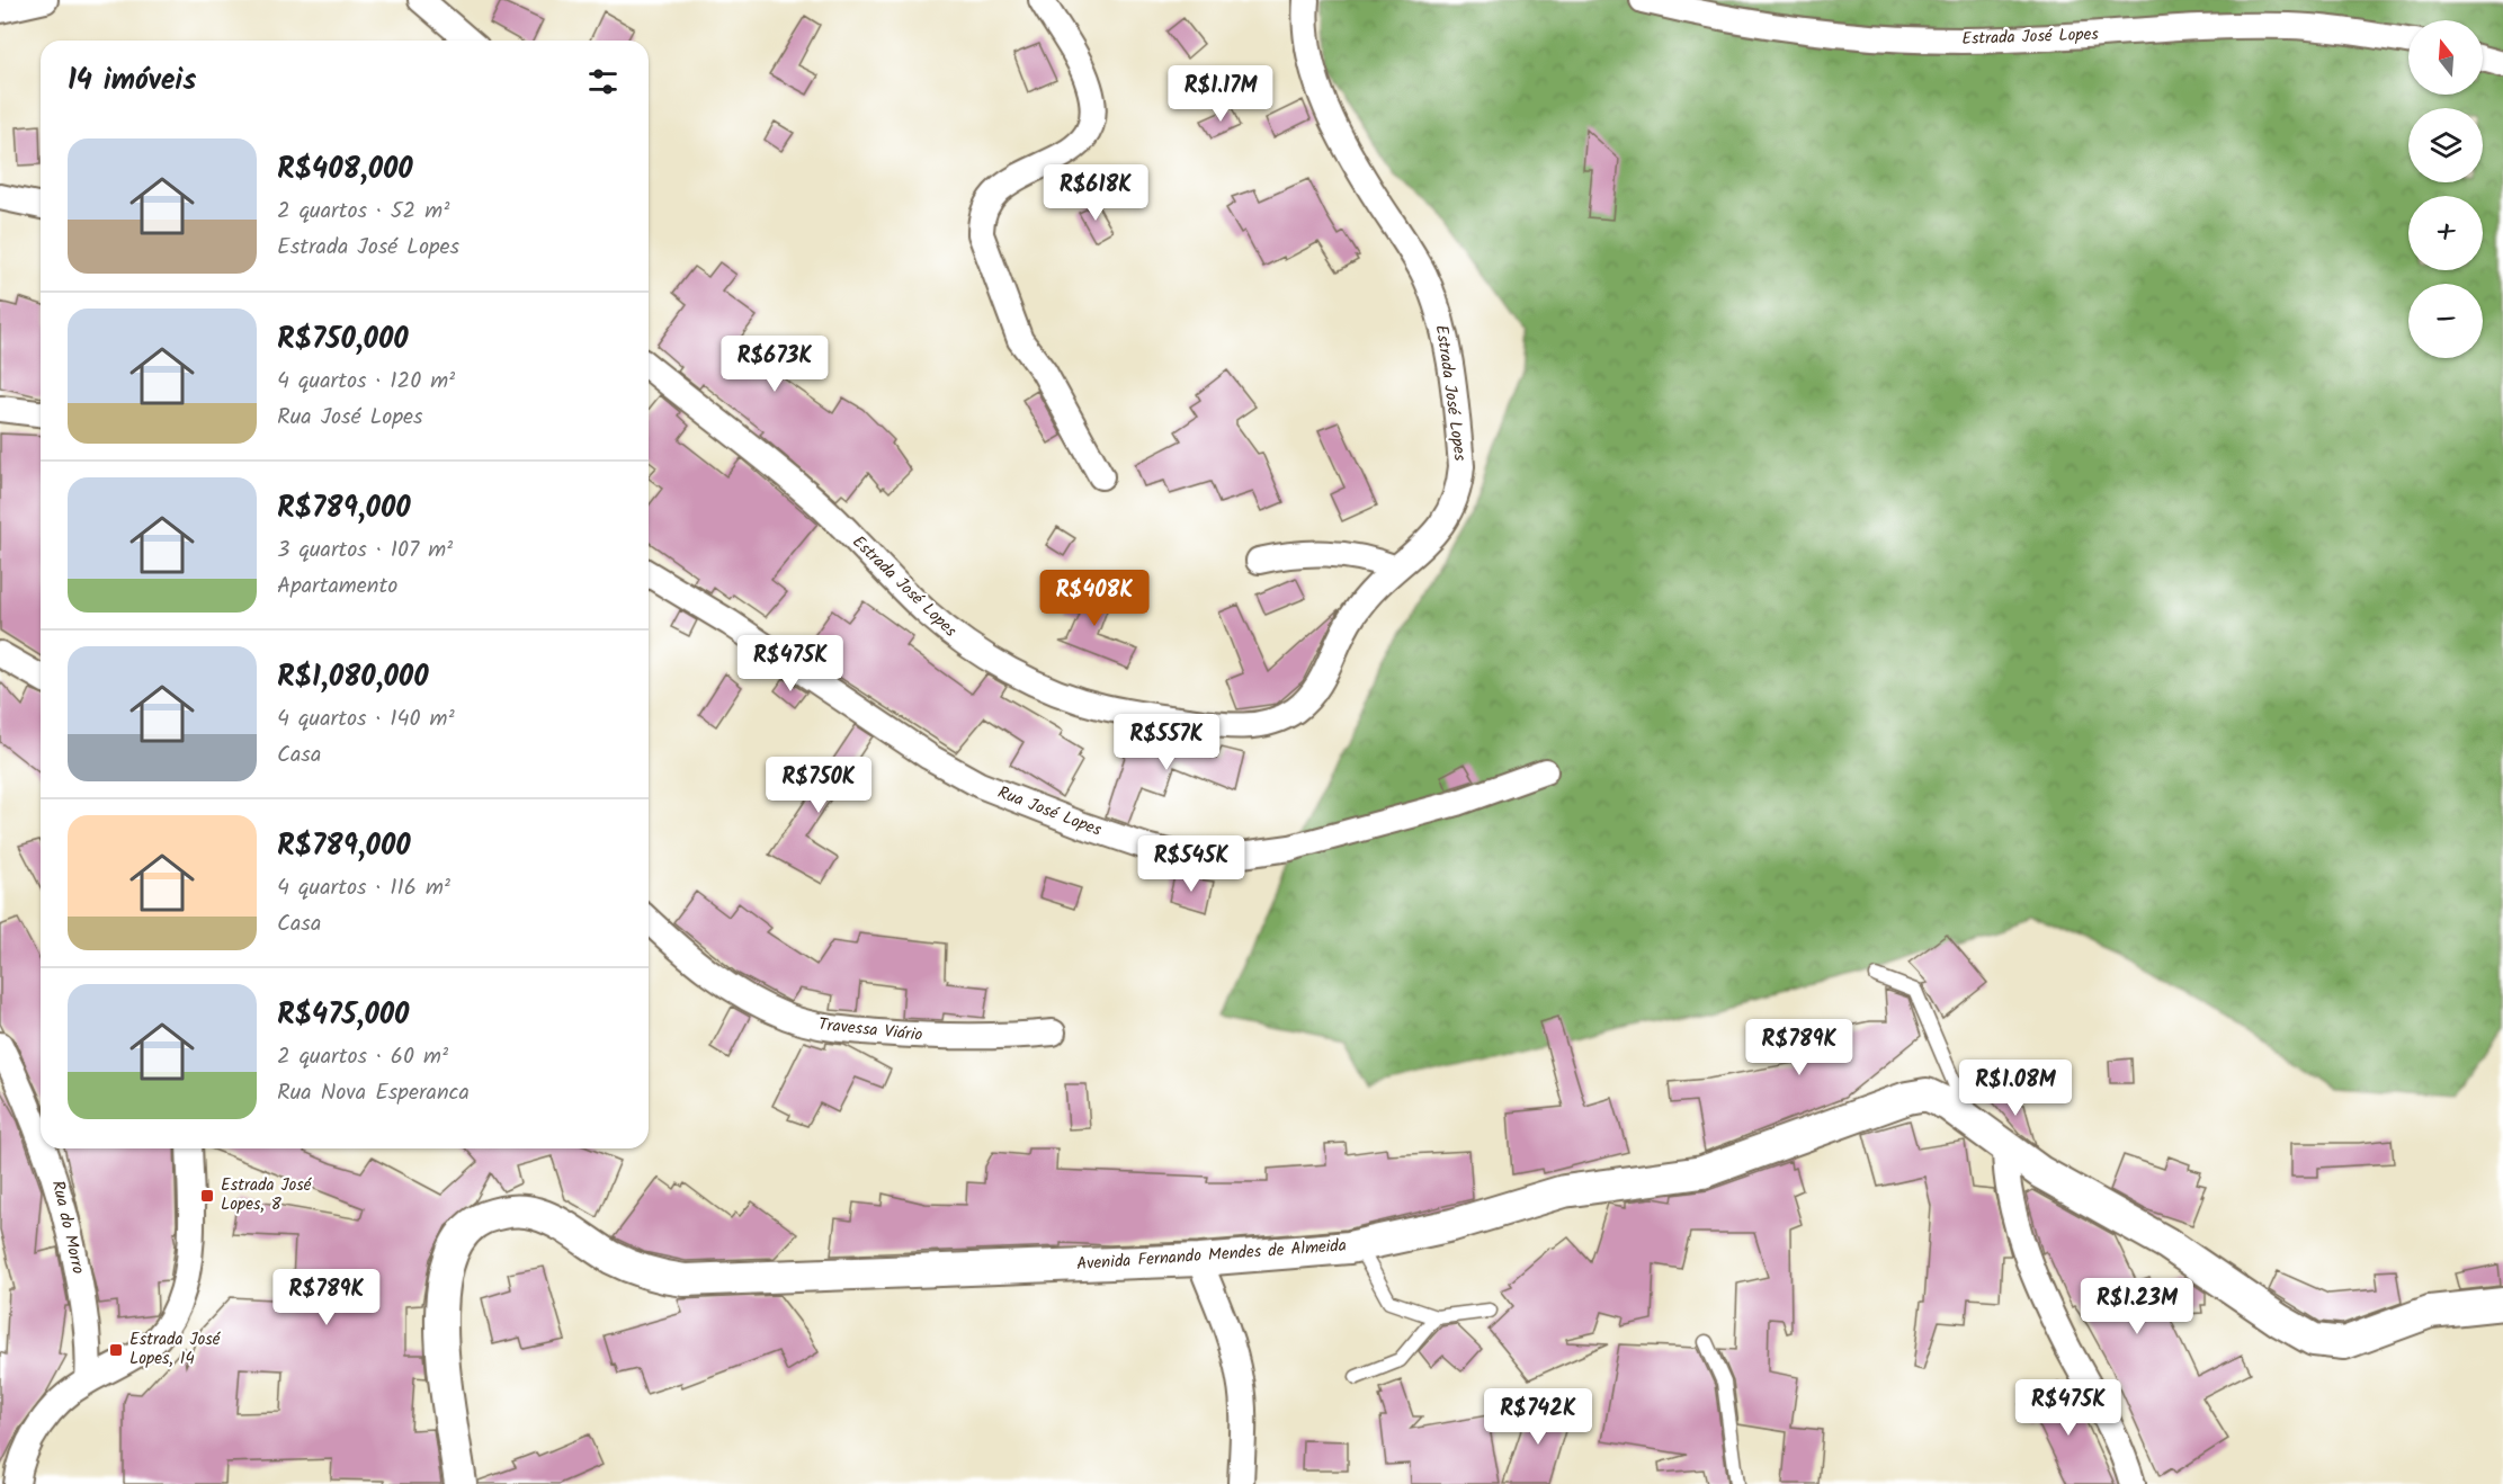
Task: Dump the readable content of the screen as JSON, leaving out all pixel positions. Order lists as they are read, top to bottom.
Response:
{
  "streets": {
    "street": [
      "Estrada José Lopes",
      "Rua José Lopes",
      "Travessa Viário",
      "Rua do Morro",
      "Avenida Fernando Mendes de Almeida"
    ]
  },
  "places": {
    "transit": ["Estrada José Lopes, 8", "Estrada José Lopes, 14"]
  },
  "north": "top",
  "page": {
    "map_buttons": ["+", "−"],
    "heading": "14 imóveis",
    "price": [
      "R$1.17M",
      "R$618K",
      "R$673K",
      "R$408K",
      "R$475K",
      "R$557K",
      "R$750K",
      "R$545K",
      "R$789K",
      "R$1.08M",
      "R$789K",
      "R$1.23M",
      "R$475K",
      "R$742K"
    ],
    "list": [
      {
        "name": "R$408,000",
        "note": "2 quartos · 52 m² · Estrada José Lopes"
      },
      {
        "name": "R$750,000",
        "note": "4 quartos · 120 m² · Rua José Lopes"
      },
      {
        "name": "R$789,000",
        "note": "3 quartos · 107 m² · Apartamento"
      },
      {
        "name": "R$1,080,000",
        "note": "4 quartos · 140 m² · Casa"
      },
      {
        "name": "R$789,000",
        "note": "4 quartos · 116 m² · Casa"
      },
      {
        "name": "R$475,000",
        "note": "2 quartos · 60 m² · Rua Nova Esperanca"
      }
    ]
  }
}
